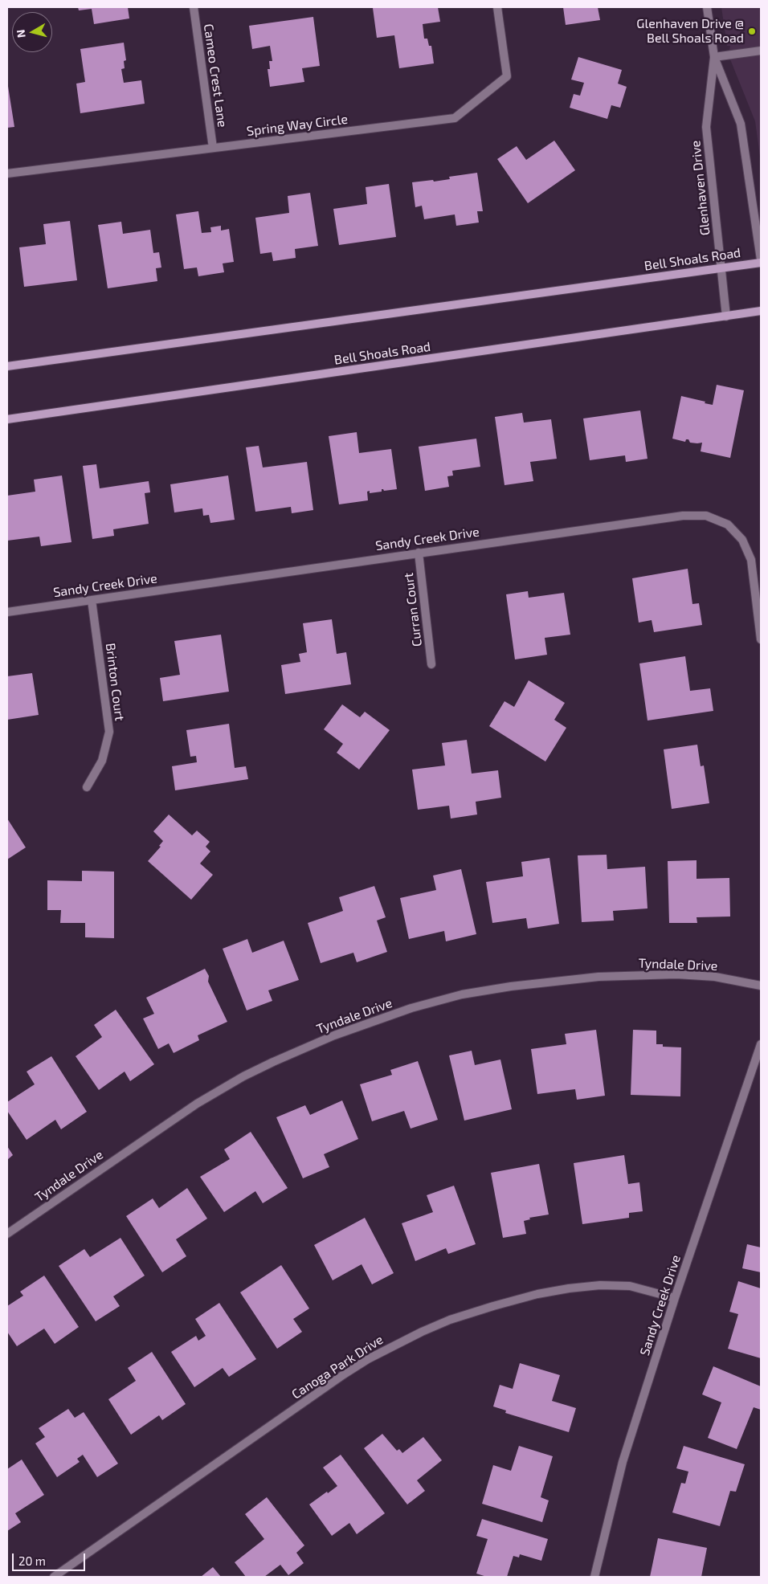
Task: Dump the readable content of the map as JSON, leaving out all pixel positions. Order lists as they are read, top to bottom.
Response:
{
  "streets": {
    "main road": ["Bell Shoals Road"],
    "street": [
      "Cameo Crest Lane",
      "Spring Way Circle",
      "Glenhaven Drive",
      "Sandy Creek Drive",
      "Curran Court",
      "Brinton Court",
      "Tyndale Drive",
      "Canoga Park Drive"
    ]
  },
  "crossings": [
    ["Cameo Crest Lane", "Spring Way Circle"],
    ["Glenhaven Drive", "Bell Shoals Road"],
    ["Sandy Creek Drive", "Curran Court"],
    ["Sandy Creek Drive", "Brinton Court"],
    ["Sandy Creek Drive", "Canoga Park Drive"]
  ],
  "places": ["Glenhaven Drive @ Bell Shoals Road"],
  "scale_bar": "20 m",
  "north": "left"
}
